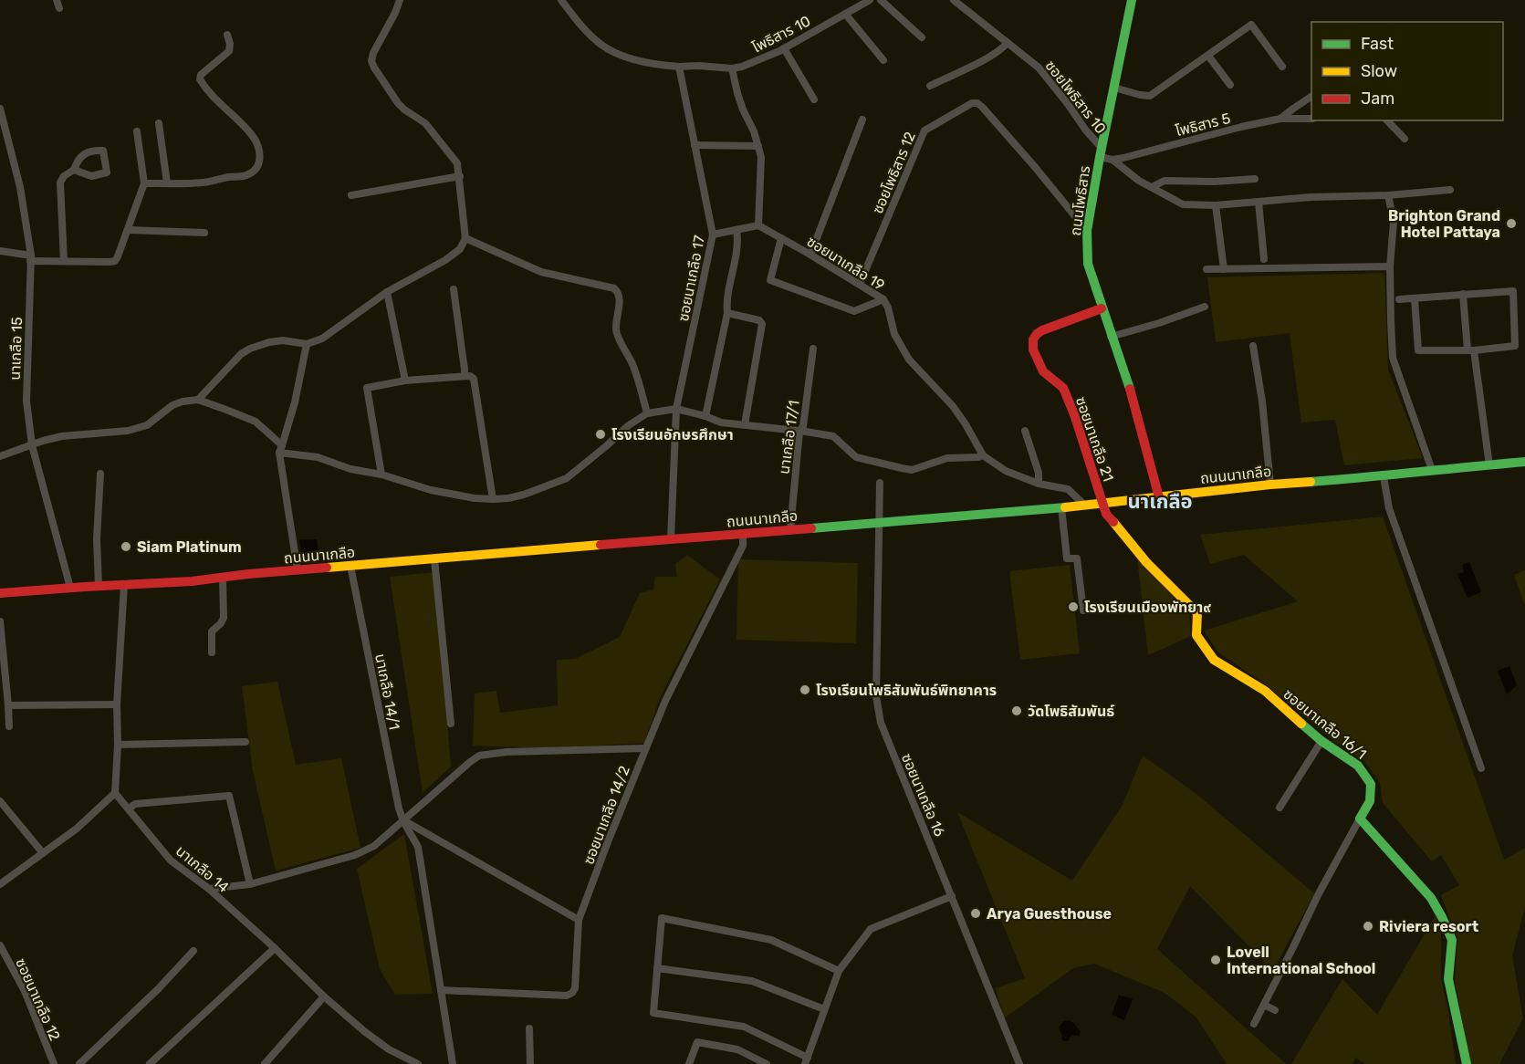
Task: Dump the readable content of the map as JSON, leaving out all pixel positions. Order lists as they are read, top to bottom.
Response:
{
  "streets": {
    "street": [
      "โพธิสาร 10",
      "ซอยโพธิสาร 10",
      "โพธิสาร 5",
      "ซอยโพธิสาร 12",
      "ถนนโพธิสาร",
      "ซอยนาเกลือ 19",
      "ซอยนาเกลือ 17",
      "นาเกลือ 15",
      "นาเกลือ 17/1",
      "ซอยนาเกลือ 21",
      "ถนนนาเกลือ",
      "นาเกลือ 14/1",
      "ซอยนาเกลือ 16/1",
      "ซอยนาเกลือ 16",
      "ซอยนาเกลือ 14/2",
      "นาเกลือ 14",
      "ซอยนาเกลือ 12"
    ]
  },
  "crossings": [
    ["ซอยโพธิสาร 10", "โพธิสาร 5"],
    ["ซอยโพธิสาร 10", "ถนนโพธิสาร"],
    ["โพธิสาร 5", "ถนนโพธิสาร"],
    ["ซอยโพธิสาร 12", "ถนนโพธิสาร"],
    ["ซอยโพธิสาร 12", "ซอยนาเกลือ 19"],
    ["ถนนโพธิสาร", "ซอยนาเกลือ 21"],
    ["ถนนโพธิสาร", "ถนนนาเกลือ"],
    ["ซอยนาเกลือ 19", "ถนนนาเกลือ"],
    ["ซอยนาเกลือ 17", "ถนนนาเกลือ"],
    ["นาเกลือ 15", "ถนนนาเกลือ"],
    ["นาเกลือ 17/1", "ถนนนาเกลือ"],
    ["ซอยนาเกลือ 21", "ถนนนาเกลือ"],
    ["ซอยนาเกลือ 21", "ซอยนาเกลือ 16/1"],
    ["ถนนนาเกลือ", "นาเกลือ 14/1"],
    ["ถนนนาเกลือ", "ซอยนาเกลือ 16/1"],
    ["ถนนนาเกลือ", "ซอยนาเกลือ 16"],
    ["ถนนนาเกลือ", "ซอยนาเกลือ 14/2"],
    ["นาเกลือ 14/1", "ซอยนาเกลือ 14/2"]
  ],
  "districts": ["นาเกลือ"],
  "places": [
    "Brighton Grand Hotel Pattaya",
    "โรงเรียนอักษรศึกษา",
    "Siam Platinum",
    "โรงเรียนเมืองพัทยา๙",
    "โรงเรียนโพธิสัมพันธ์พิทยาคาร",
    "วัดโพธิสัมพันธ์",
    "Arya Guesthouse",
    "Riviera resort",
    "Lovell International School"
  ],
  "legend": ["Fast", "Slow", "Jam"]
}
